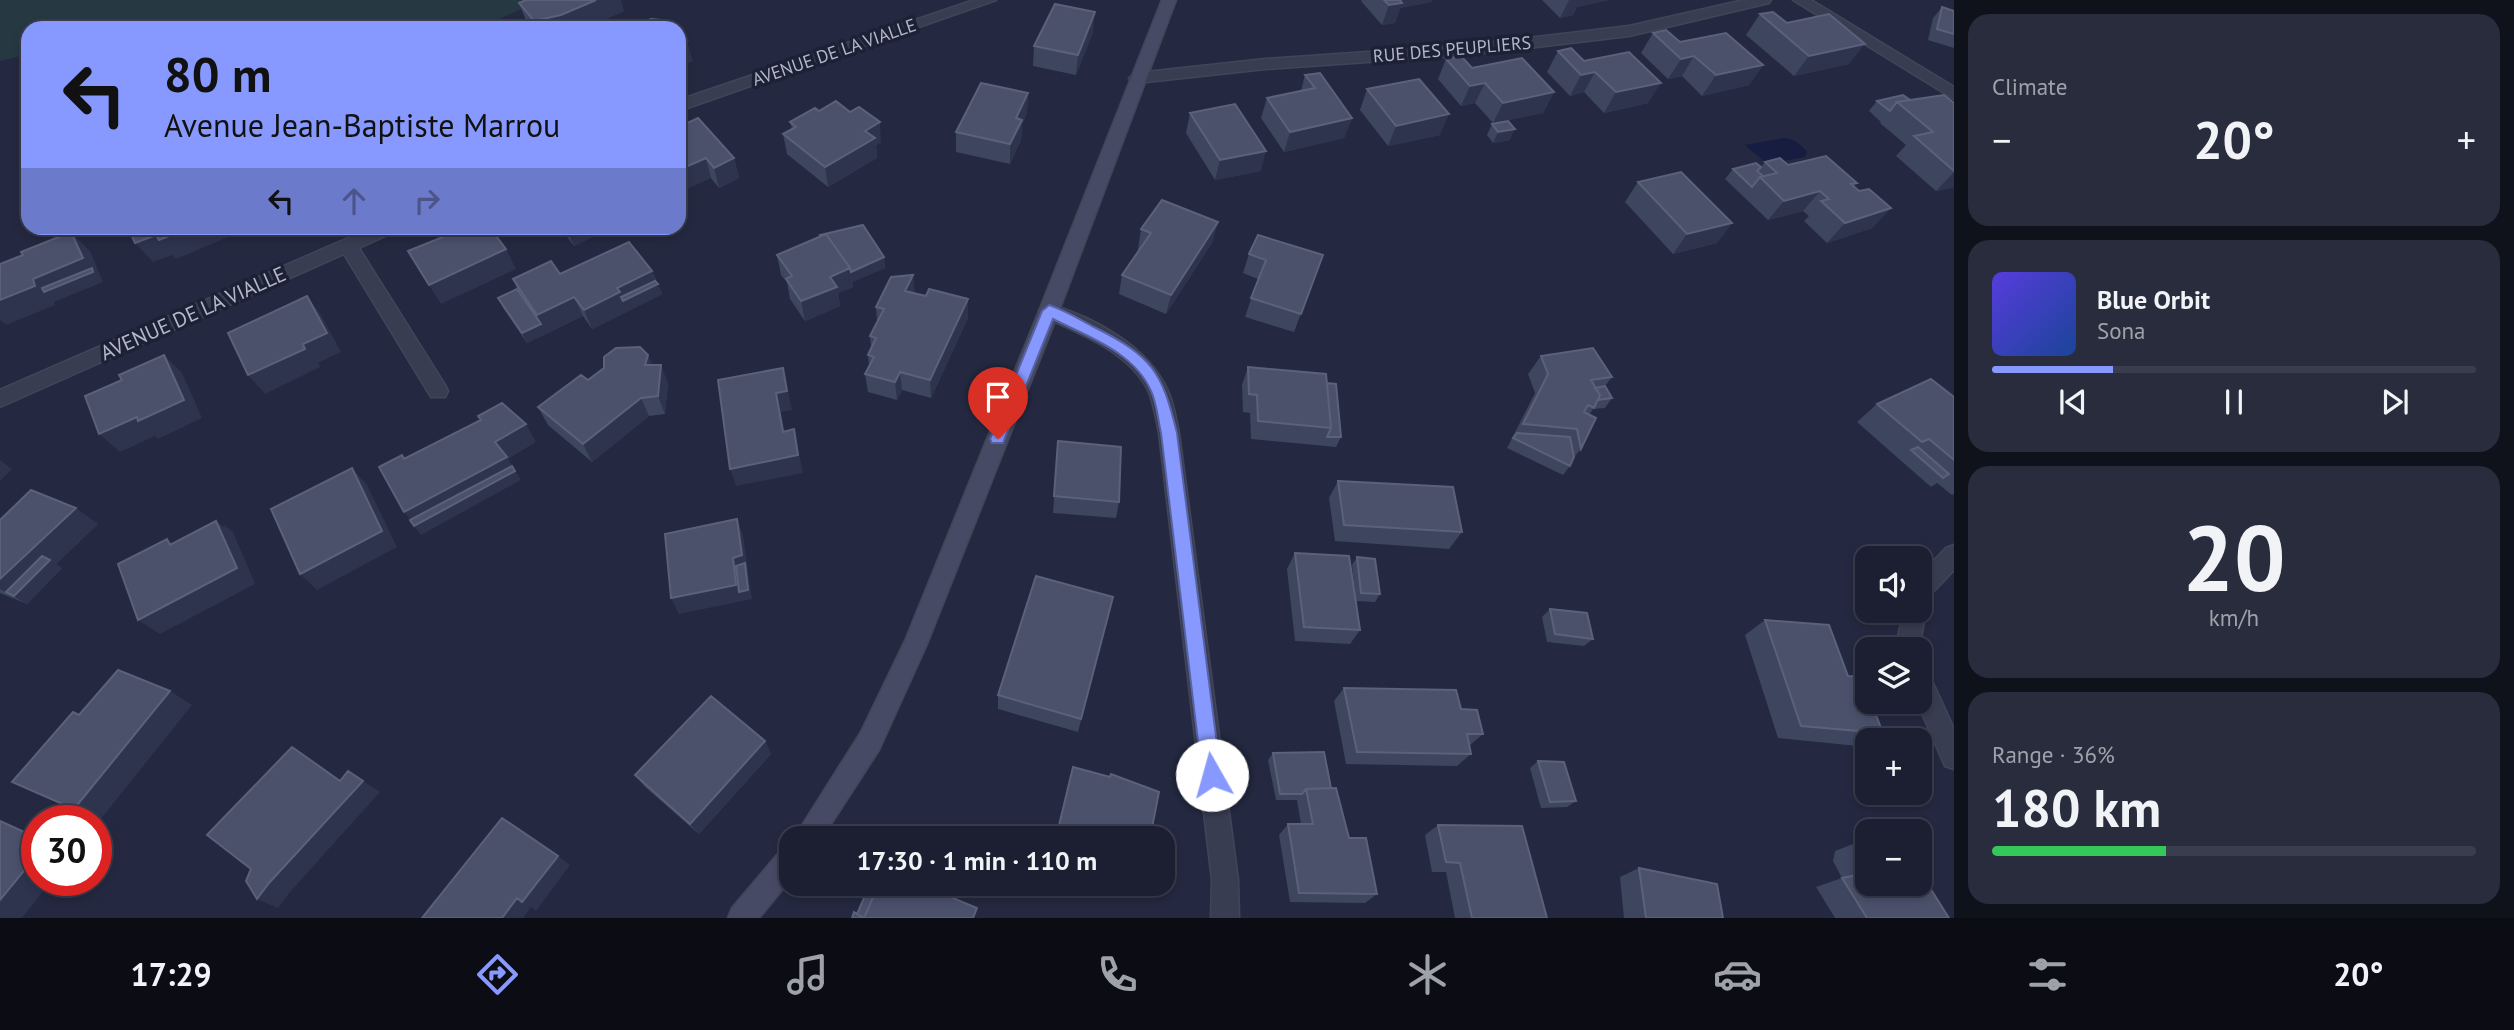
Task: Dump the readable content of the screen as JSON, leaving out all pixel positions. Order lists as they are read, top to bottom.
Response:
{
  "streets": {
    "street": ["RUE DES PEUPLIERS", "AVENUE DE LA VIALLE"]
  },
  "page": {
    "tile": [
      "Climate",
      ["20", "km/h"],
      ["Range · 36%", "180 km"]
    ],
    "turn": ["80 m", "Avenue Jean-Baptiste Marrou"],
    "heat": ["−", "20°", "+"],
    "song": ["Blue Orbit", "Sona"],
    "map_buttons": ["+", "−"],
    "limit": "30",
    "trip": "17:30 · 1 min · 110 m",
    "tabs": ["17:29", "20°"]
  }
}
